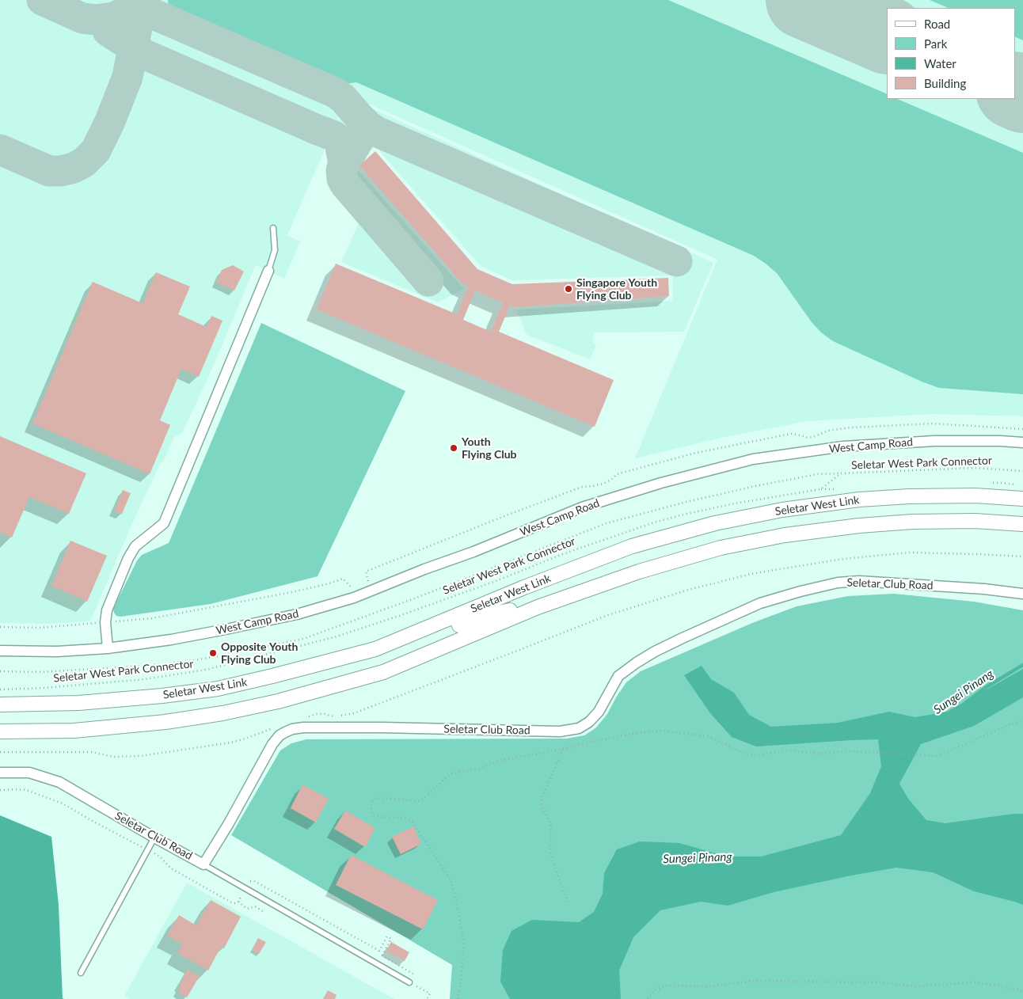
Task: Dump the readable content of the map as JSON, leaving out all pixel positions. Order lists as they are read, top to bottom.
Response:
{
  "streets": {
    "main road": ["Seletar West Link"],
    "street": ["West Camp Road", "Seletar Club Road"],
    "path": ["Seletar West Park Connector"]
  },
  "water": ["Sungei Pinang"],
  "places": ["Singapore Youth Flying Club", "Youth Flying Club", "Opposite Youth Flying Club"],
  "legend": [
    "Road",
    "Park",
    "Water",
    "Building"
  ]
}
